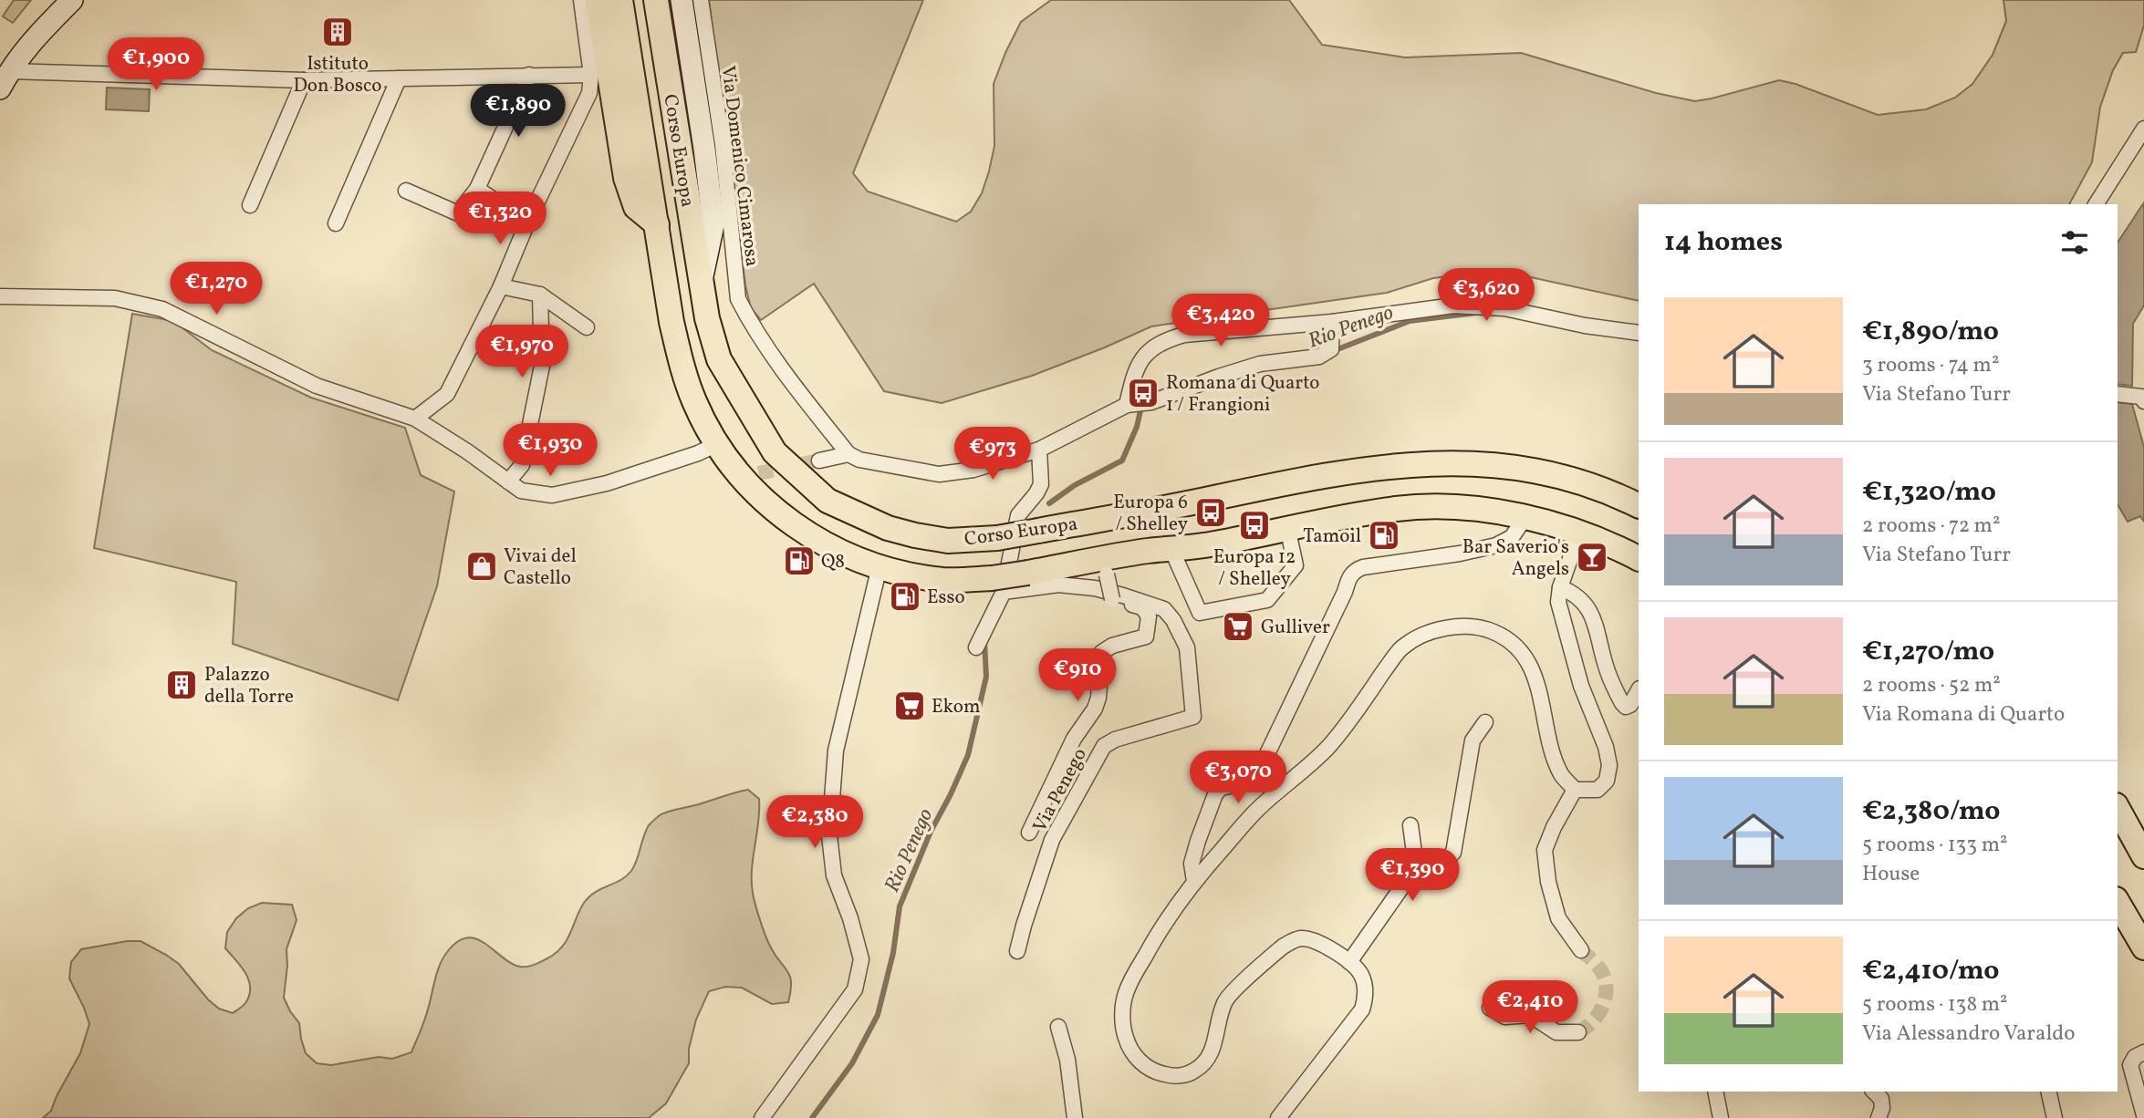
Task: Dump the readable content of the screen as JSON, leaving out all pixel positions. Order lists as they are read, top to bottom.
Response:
{
  "streets": {
    "main road": ["Corso Europa"],
    "street": ["Via Domenico Cimarosa", "Via Penego"]
  },
  "crossings": [
    ["Corso Europa", "Via Penego"]
  ],
  "water": ["Rio Penego"],
  "places": {
    "building": ["Istituto Don Bosco", "Palazzo della Torre"],
    "bus stop": ["Romana di Quarto 1 / Frangioni", "Europa 6 / Shelley", "Europa 12 / Shelley"],
    "fuel station": ["Tamoil", "Q8", "Esso"],
    "bar": ["Bar Saverio's Angels"],
    "shop": ["Vivai del Castello"],
    "supermarket": ["Gulliver", "Ekom"]
  },
  "page": {
    "price": [
      "€1,900",
      "€1,890",
      "€1,320",
      "€1,270",
      "€3,620",
      "€3,420",
      "€1,970",
      "€1,930",
      "€973",
      "€910",
      "€3,070",
      "€2,380",
      "€1,390",
      "€2,410"
    ],
    "heading": "14 homes",
    "list": [
      {
        "name": "€1,890/mo",
        "note": "3 rooms · 74 m² · Via Stefano Turr"
      },
      {
        "name": "€1,320/mo",
        "note": "2 rooms · 72 m² · Via Stefano Turr"
      },
      {
        "name": "€1,270/mo",
        "note": "2 rooms · 52 m² · Via Romana di Quarto"
      },
      {
        "name": "€2,380/mo",
        "note": "5 rooms · 133 m² · House"
      },
      {
        "name": "€2,410/mo",
        "note": "5 rooms · 138 m² · Via Alessandro Varaldo"
      }
    ]
  }
}
